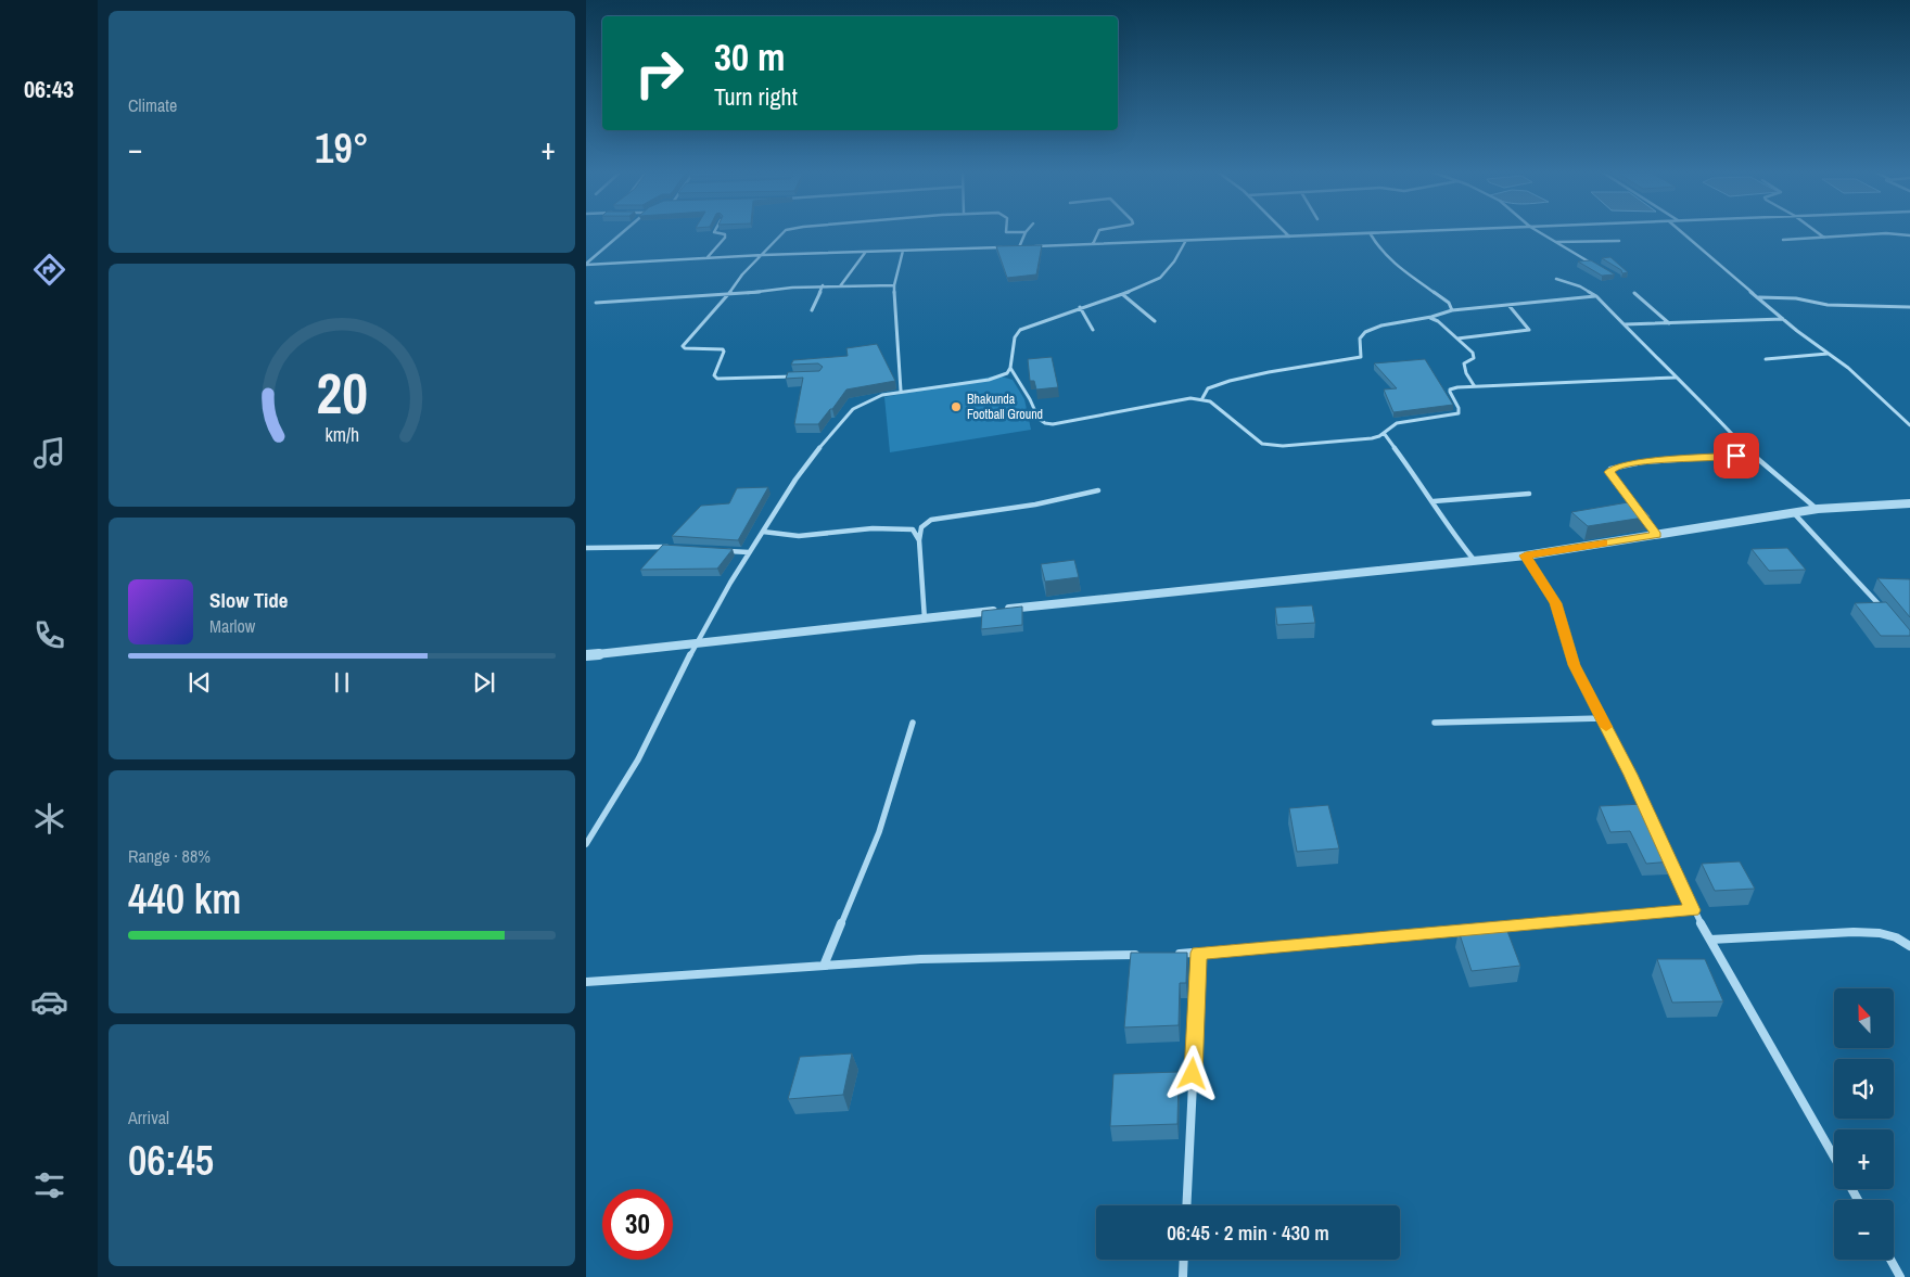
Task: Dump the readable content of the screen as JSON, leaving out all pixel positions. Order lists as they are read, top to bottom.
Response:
{
  "places": ["Bhakunda Football Ground"],
  "north": "top",
  "page": {
    "tabs": "06:43",
    "tile": [
      "Climate",
      ["Range · 88%", "440 km"],
      ["Arrival", "06:45"]
    ],
    "turn": ["30 m", "Turn right"],
    "heat": ["−", "19°", "+"],
    "song": ["Slow Tide", "Marlow"],
    "map_buttons": ["+", "−"],
    "limit": "30",
    "trip": "06:45 · 2 min · 430 m",
    "gauge": ["20", "km/h"]
  }
}
